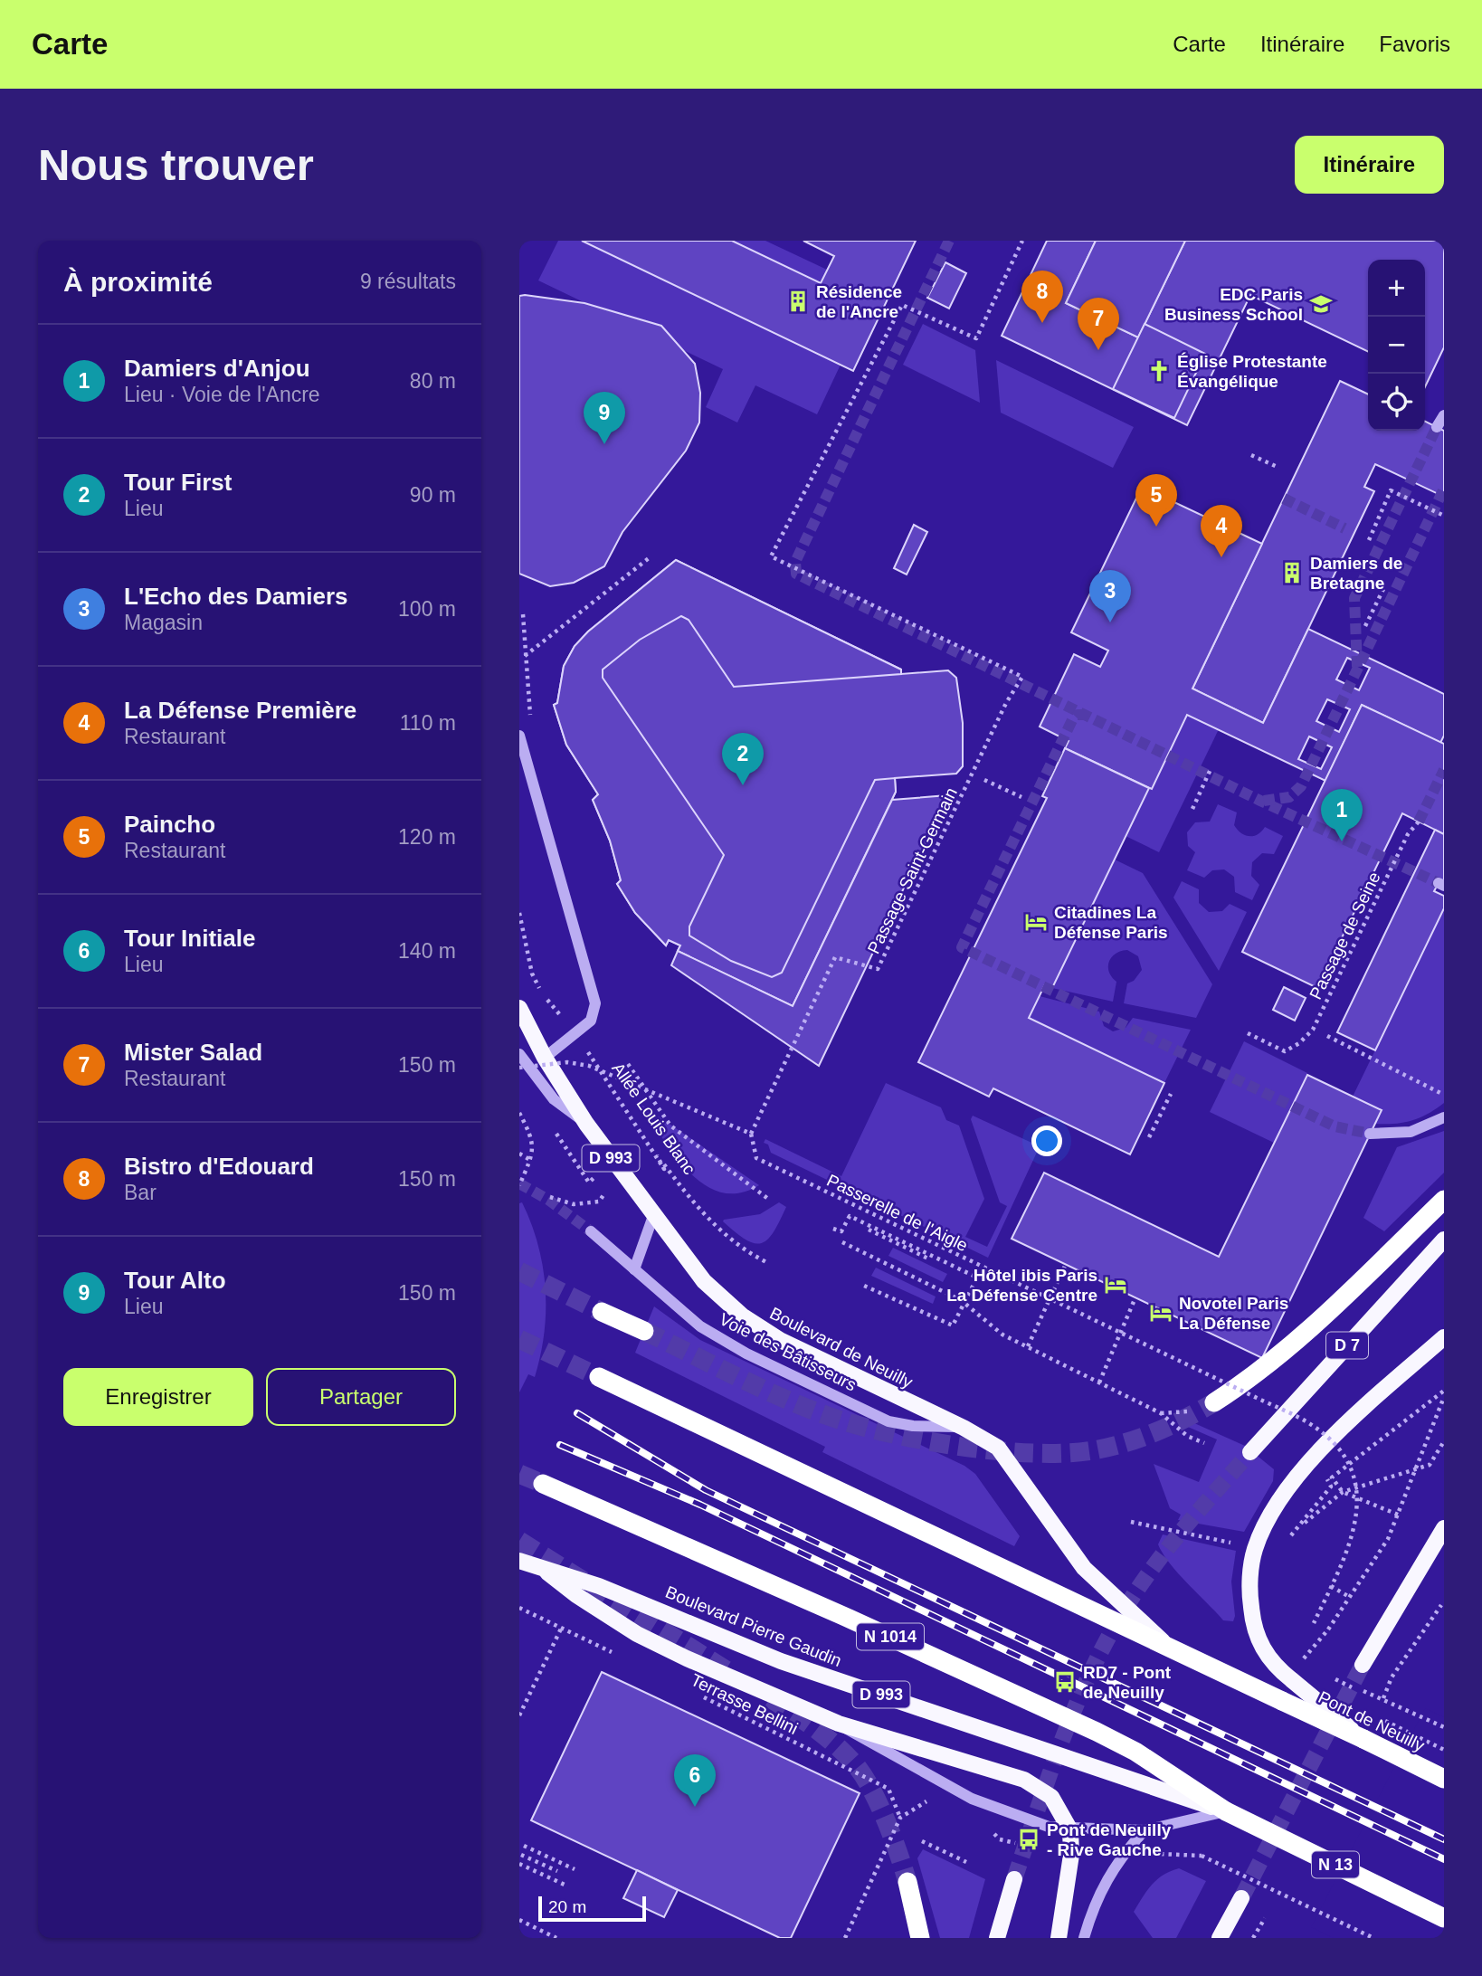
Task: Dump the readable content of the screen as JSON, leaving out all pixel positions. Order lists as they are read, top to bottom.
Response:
{
  "streets": {
    "highway": ["N 1014", "Pont de Neuilly", "N 13"],
    "main road": [
      "D 993",
      "D 7",
      "Boulevard de Neuilly",
      "Boulevard Pierre Gaudin"
    ],
    "street": ["Voie des Bâtisseurs"],
    "path": [
      "Passage Saint-Germain",
      "Passage de Seine",
      "Allée Louis Blanc",
      "Passerelle de l'Aigle",
      "Terrasse Bellini"
    ]
  },
  "crossings": [
    ["Passage Saint-Germain", "Passerelle de l'Aigle"],
    ["Boulevard de Neuilly", "Voie des Bâtisseurs"],
    ["Boulevard de Neuilly", "Pont de Neuilly"],
    ["Boulevard Pierre Gaudin", "N 1014"],
    ["Boulevard Pierre Gaudin", "N 13"],
    ["N 1014", "N 13"]
  ],
  "places": {
    "building": ["Résidence de l'Ancre", "Damiers de Bretagne"],
    "school or university": ["EDC Paris Business School"],
    "church": ["Église Protestante Évangélique"],
    "hotel": ["Citadines La Défense Paris", "Hôtel ibis Paris La Défense Centre", "Novotel Paris La Défense"],
    "bus stop": ["RD7 - Pont de Neuilly", "Pont de Neuilly - Rive Gauche"]
  },
  "scale_bar": "20 m",
  "page": {
    "header": "Carte",
    "nav": ["Carte", "Itinéraire", "Favoris"],
    "buttons": [
      "Itinéraire",
      ["Enregistrer", "Partager"]
    ],
    "title": "Nous trouver",
    "heading": ["À proximité", "9 résultats"],
    "map_buttons": ["+", "−"],
    "pins": [
      "8",
      "7",
      "9",
      "5",
      "4",
      "3",
      "2",
      "1",
      "6"
    ],
    "list": [
      {
        "mark": "1",
        "name": "Damiers d'Anjou",
        "note": "Lieu · Voie de l'Ancre",
        "value": "80 m"
      },
      {
        "mark": "2",
        "name": "Tour First",
        "note": "Lieu",
        "value": "90 m"
      },
      {
        "mark": "3",
        "name": "L'Echo des Damiers",
        "note": "Magasin",
        "value": "100 m"
      },
      {
        "mark": "4",
        "name": "La Défense Première",
        "note": "Restaurant",
        "value": "110 m"
      },
      {
        "mark": "5",
        "name": "Paincho",
        "note": "Restaurant",
        "value": "120 m"
      },
      {
        "mark": "6",
        "name": "Tour Initiale",
        "note": "Lieu",
        "value": "140 m"
      },
      {
        "mark": "7",
        "name": "Mister Salad",
        "note": "Restaurant",
        "value": "150 m"
      },
      {
        "mark": "8",
        "name": "Bistro d'Edouard",
        "note": "Bar",
        "value": "150 m"
      },
      {
        "mark": "9",
        "name": "Tour Alto",
        "note": "Lieu",
        "value": "150 m"
      }
    ],
    "scale": "20 m"
  }
}
